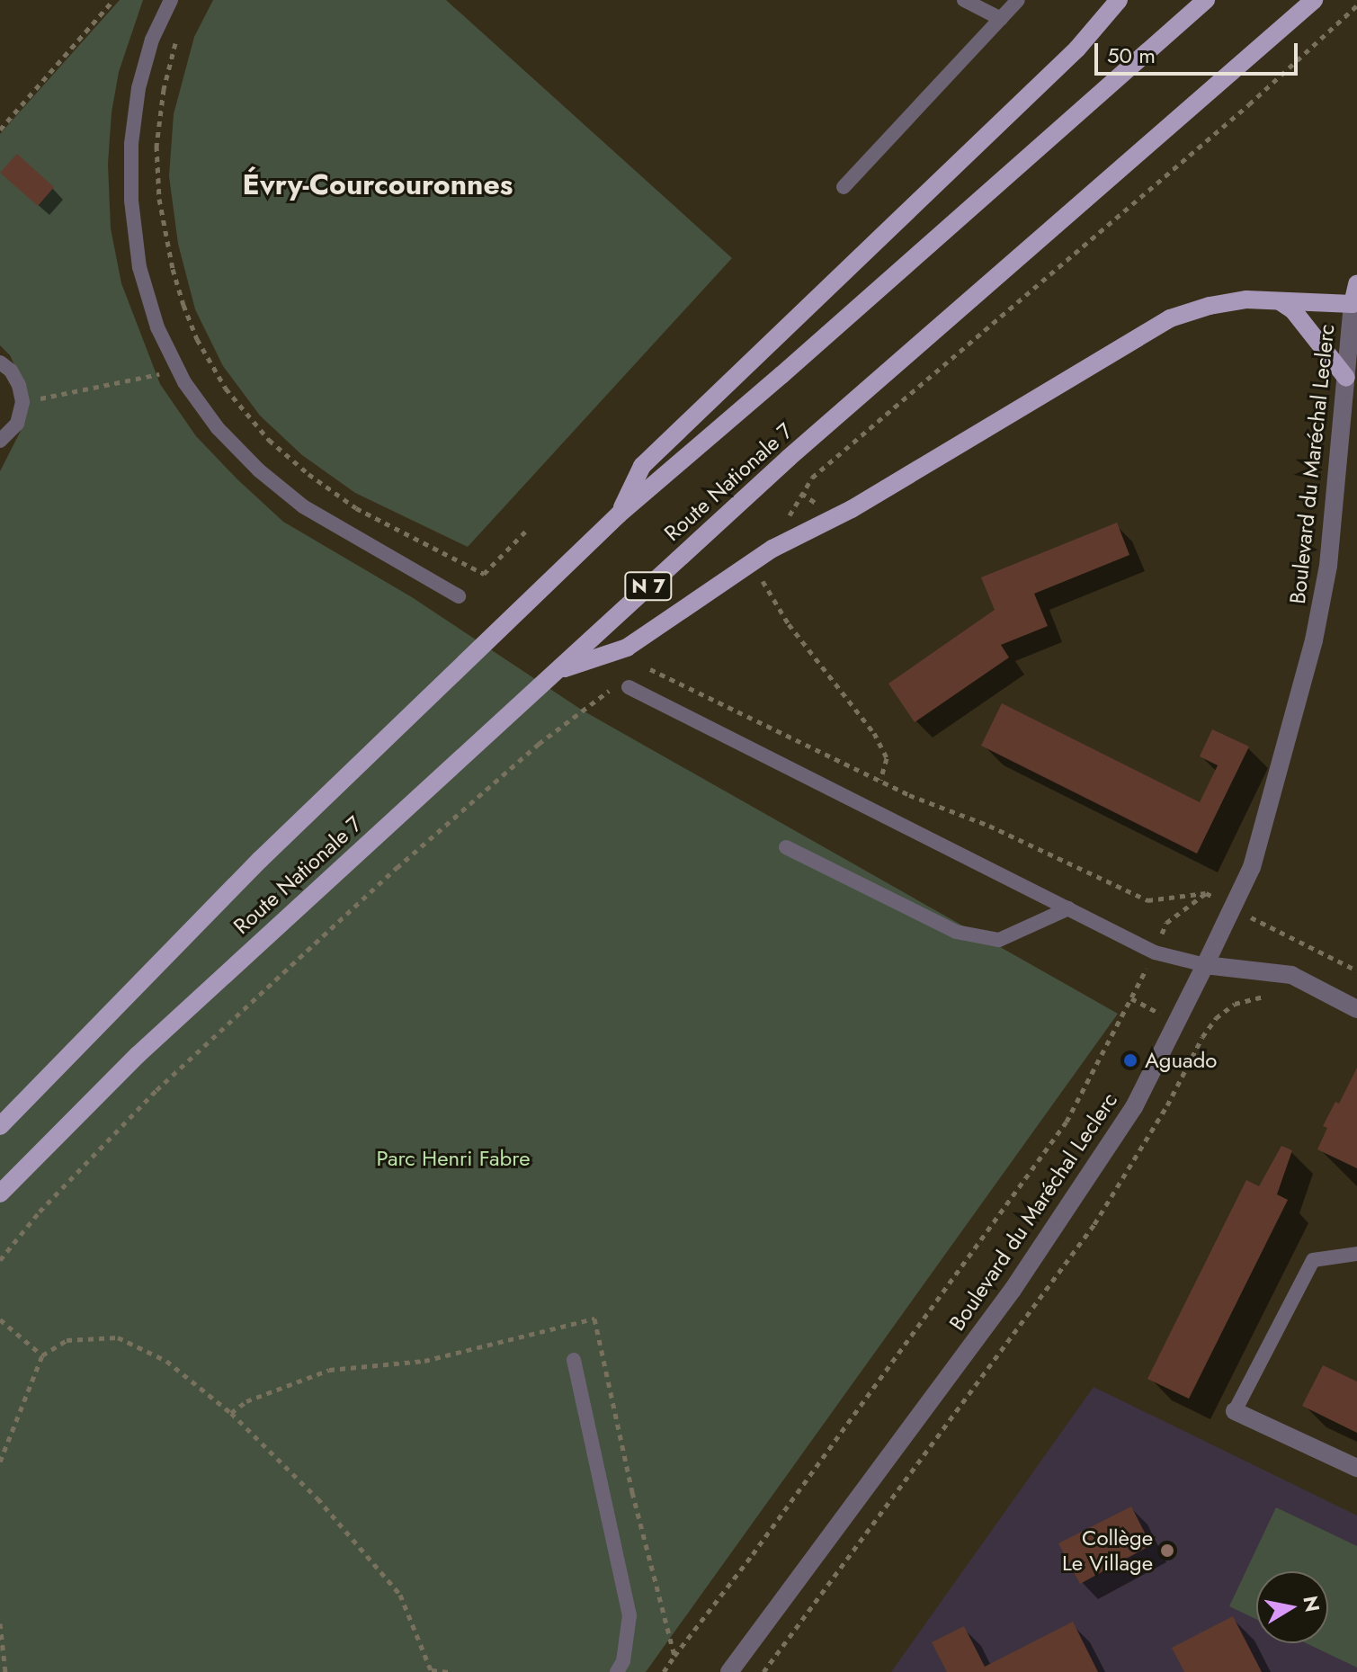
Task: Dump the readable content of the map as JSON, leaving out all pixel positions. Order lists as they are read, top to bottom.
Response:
{
  "streets": {
    "main road": ["Route Nationale 7", "N 7"],
    "street": ["Boulevard du Maréchal Leclerc"]
  },
  "districts": ["Évry-Courcouronnes"],
  "parks": ["Parc Henri Fabre"],
  "places": ["Aguado", "Collège Le Village"],
  "scale_bar": "50 m",
  "north": "right"
}
